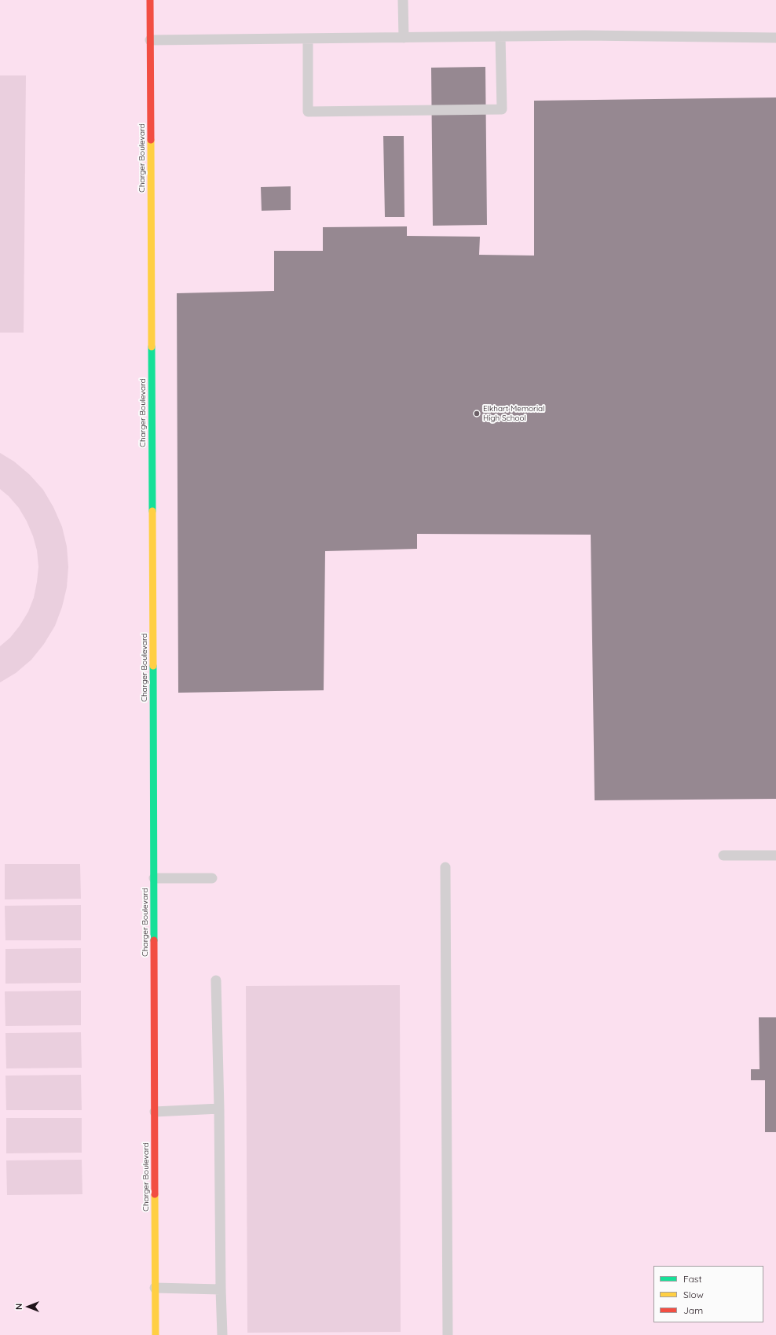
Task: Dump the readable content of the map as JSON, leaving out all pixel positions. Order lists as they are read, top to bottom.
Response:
{
  "streets": {
    "street": ["Charger Boulevard"]
  },
  "places": ["Elkhart Memorial High School"],
  "legend": ["Fast", "Slow", "Jam"],
  "north": "left"
}
